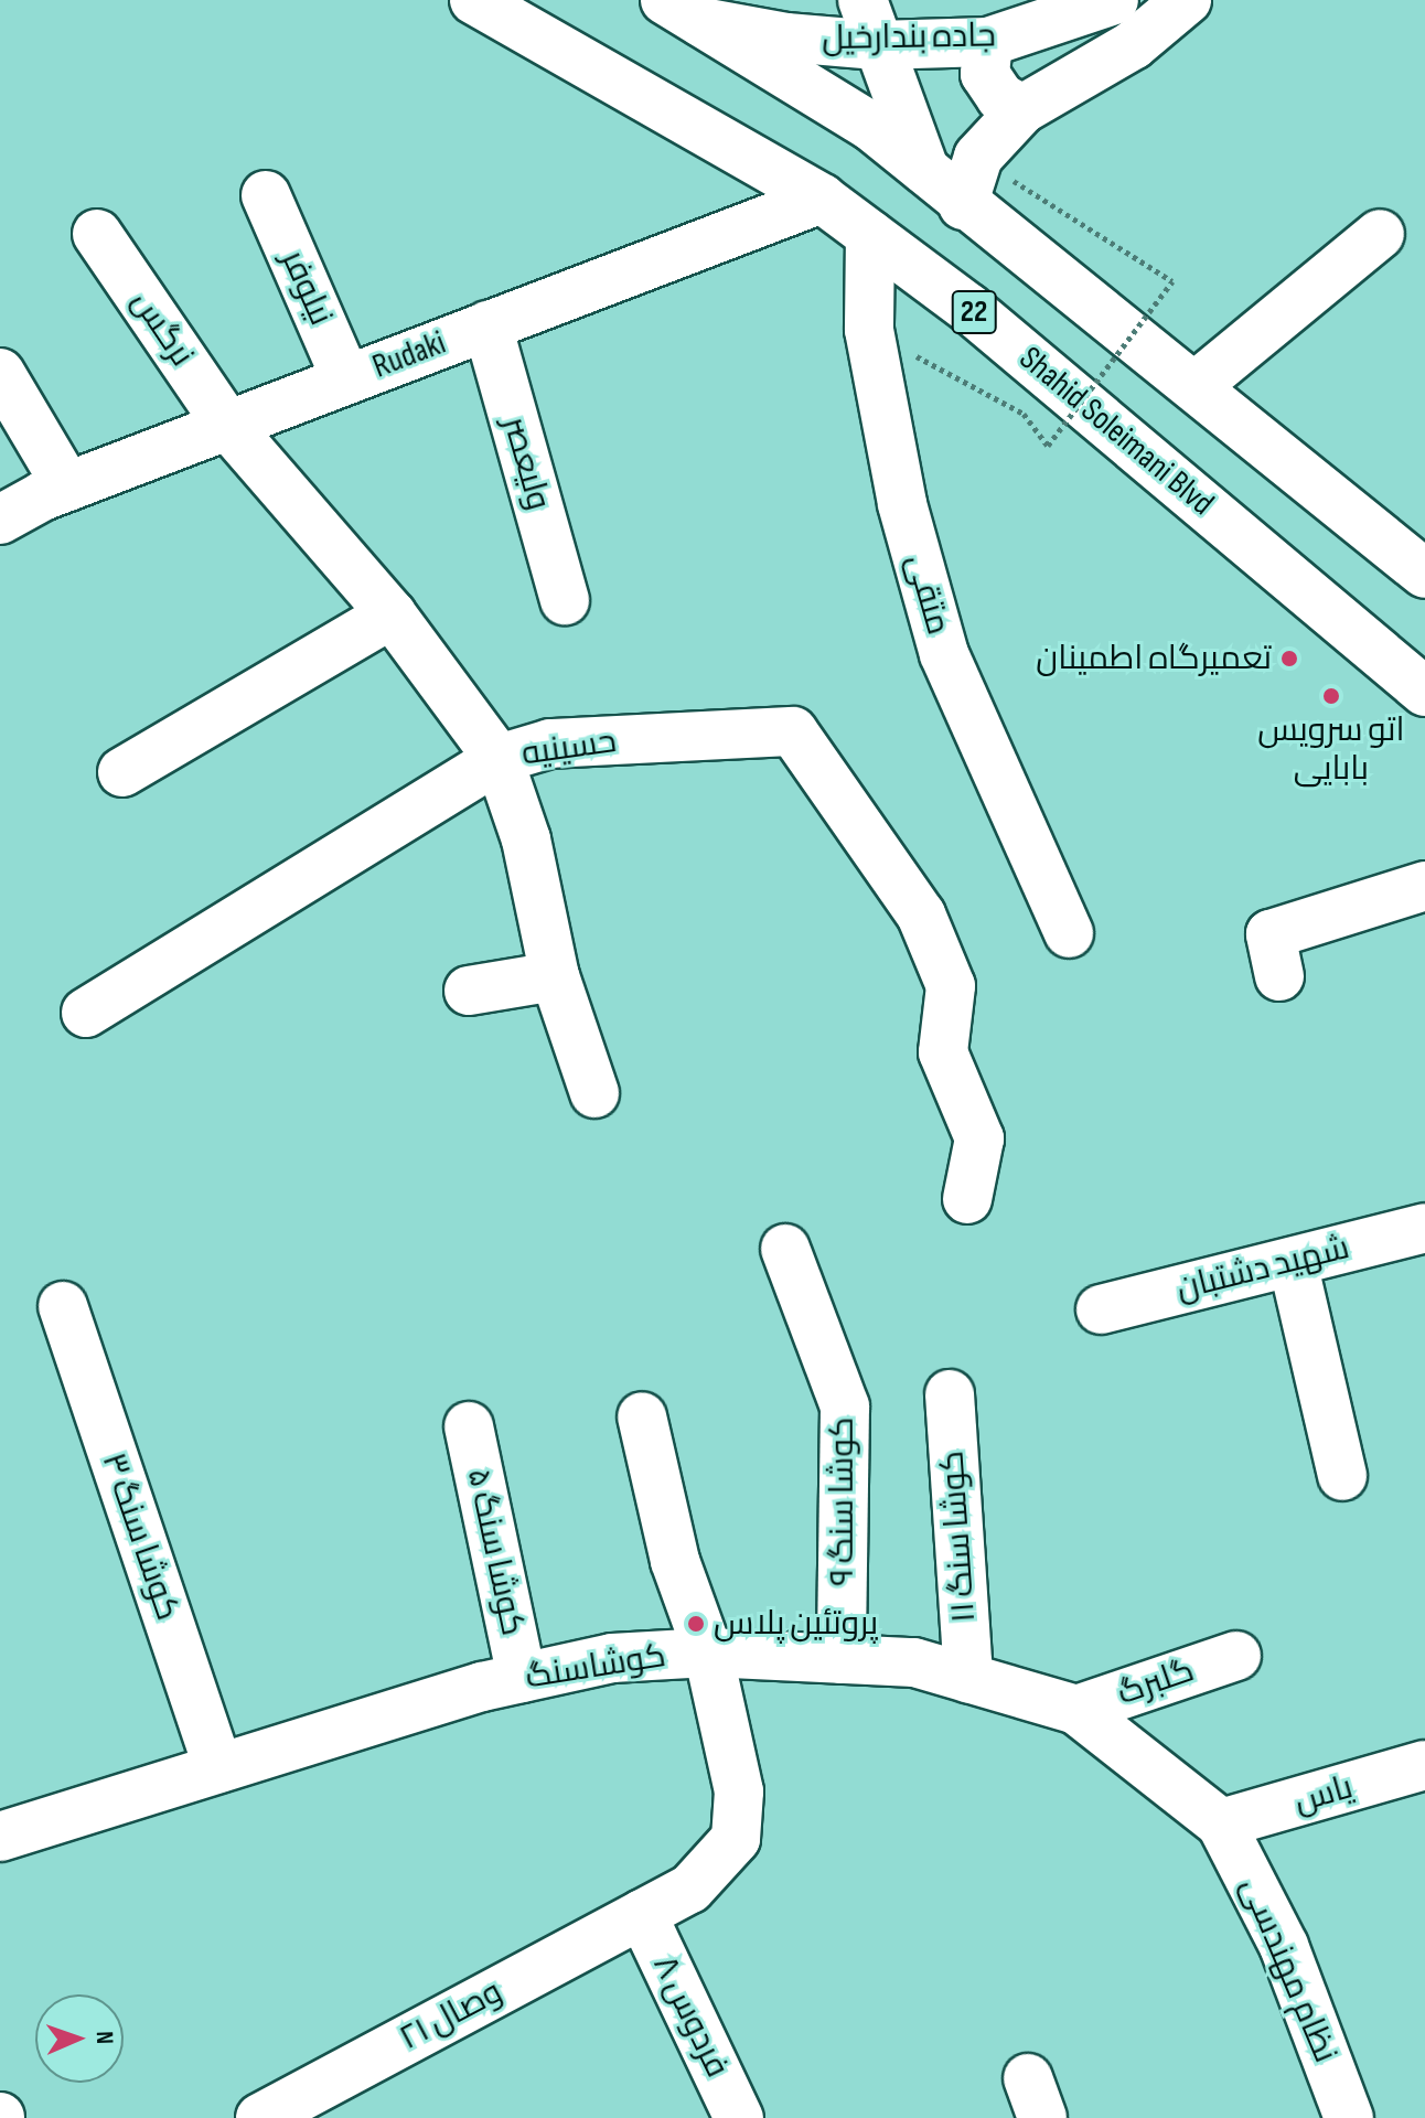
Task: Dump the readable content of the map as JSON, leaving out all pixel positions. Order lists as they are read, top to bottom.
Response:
{
  "streets": {
    "main road": [
      "جاده بندارخیل",
      "نیلوفر",
      "22",
      "نرگس",
      "Rudaki",
      "Shahid Soleimani Blvd",
      "ولیعصر",
      "متقی",
      "حسینیه",
      "شهید دشتبان",
      "کوشا سنگ ۹",
      "کوشا سنگ ۳",
      "۱۱ کوشا سنگ",
      "کوشا سنگ ۵",
      "کوشاسنگ",
      "گلبرگ",
      "یاس",
      "نظام مهندسی",
      "وصال ۲۱",
      "فردوس ۸"
    ]
  },
  "crossings": [
    ["جاده بندارخیل", "22"],
    ["نیلوفر", "Rudaki"],
    ["نرگس", "Rudaki"],
    ["نرگس", "حسینیه"],
    ["Rudaki", "Shahid Soleimani Blvd"],
    ["Rudaki", "ولیعصر"],
    ["Rudaki", "حسینیه"],
    ["Shahid Soleimani Blvd", "متقی"],
    ["کوشا سنگ ۹", "کوشاسنگ"],
    ["کوشا سنگ ۳", "کوشاسنگ"],
    ["۱۱ کوشا سنگ", "کوشاسنگ"],
    ["کوشا سنگ ۵", "کوشاسنگ"],
    ["کوشاسنگ", "گلبرگ"],
    ["کوشاسنگ", "یاس"],
    ["کوشاسنگ", "نظام مهندسی"],
    ["کوشاسنگ", "وصال ۲۱"],
    ["یاس", "نظام مهندسی"],
    ["وصال ۲۱", "فردوس ۸"]
  ],
  "places": ["تعمیرگاه اطمینان", "اتو سرویس بابایی", "پروتئین پلاس"],
  "north": "right"
}
